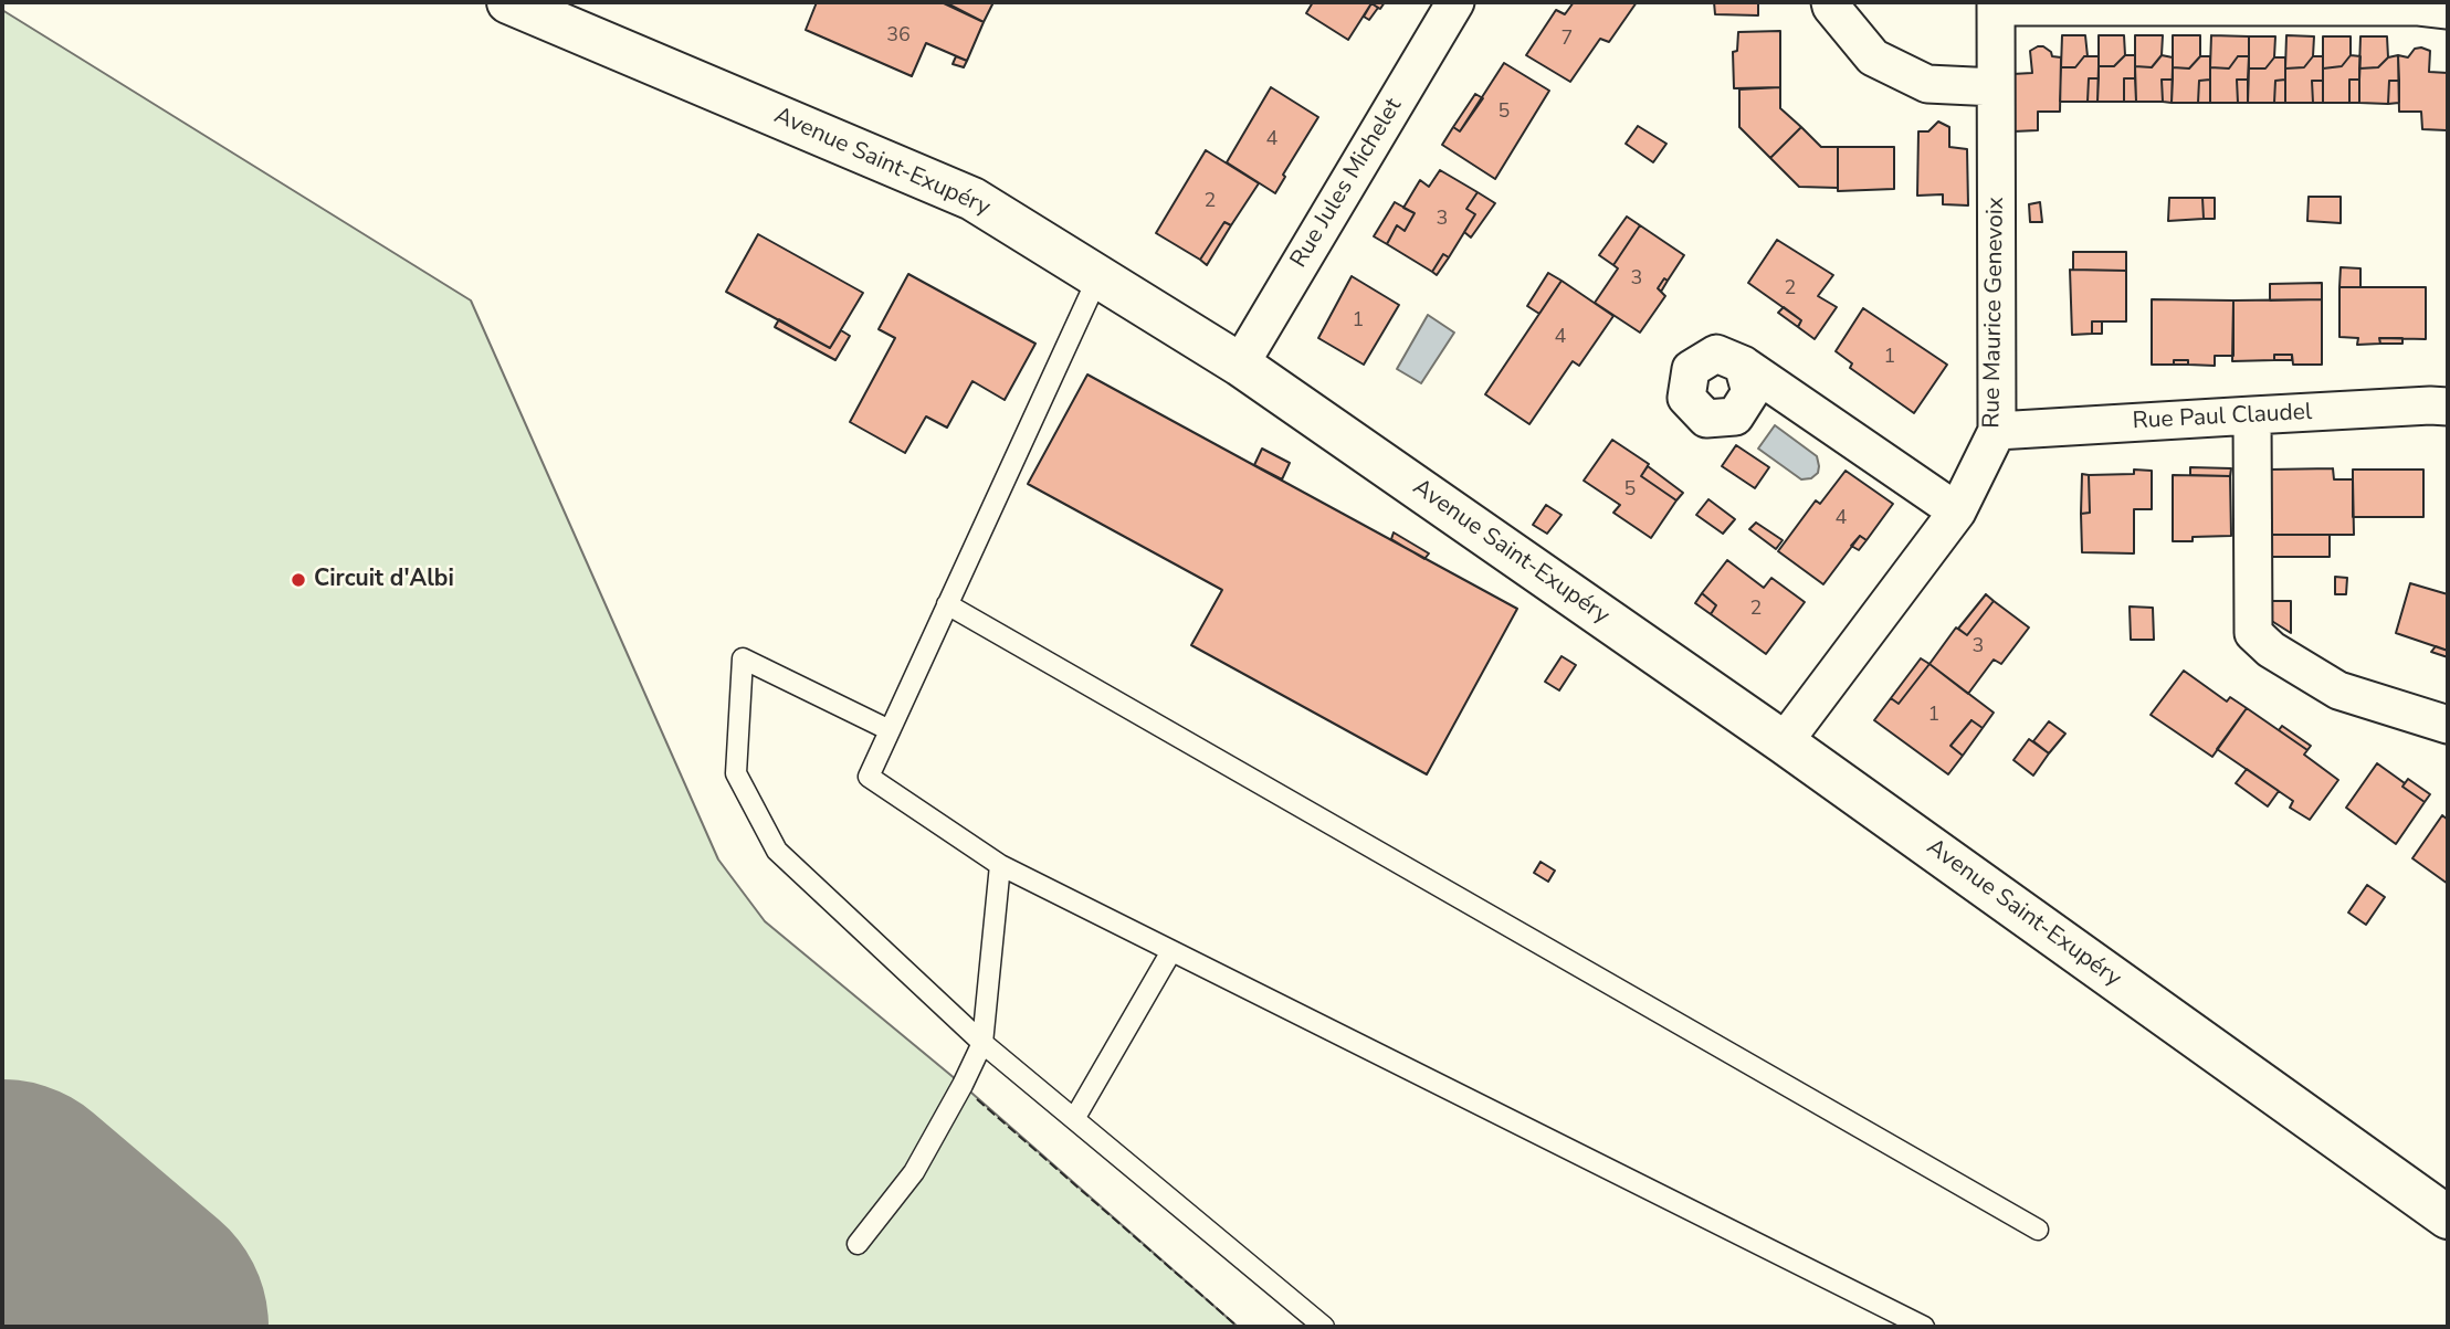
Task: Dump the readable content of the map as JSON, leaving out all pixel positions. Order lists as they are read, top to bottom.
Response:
{
  "streets": {
    "street": [
      "Avenue Saint-Exupéry",
      "Rue Jules Michelet",
      "Rue Maurice Genevoix",
      "Rue Paul Claudel"
    ]
  },
  "crossings": [
    ["Avenue Saint-Exupéry", "Rue Jules Michelet"],
    ["Avenue Saint-Exupéry", "Rue Maurice Genevoix"],
    ["Rue Maurice Genevoix", "Rue Paul Claudel"]
  ],
  "places": ["Circuit d'Albi"],
  "house_numbers": [
    "36",
    "7",
    "5",
    "4",
    "2",
    "3",
    "3",
    "2",
    "1",
    "4",
    "1",
    "5",
    "4",
    "2",
    "3",
    "1"
  ]
}
